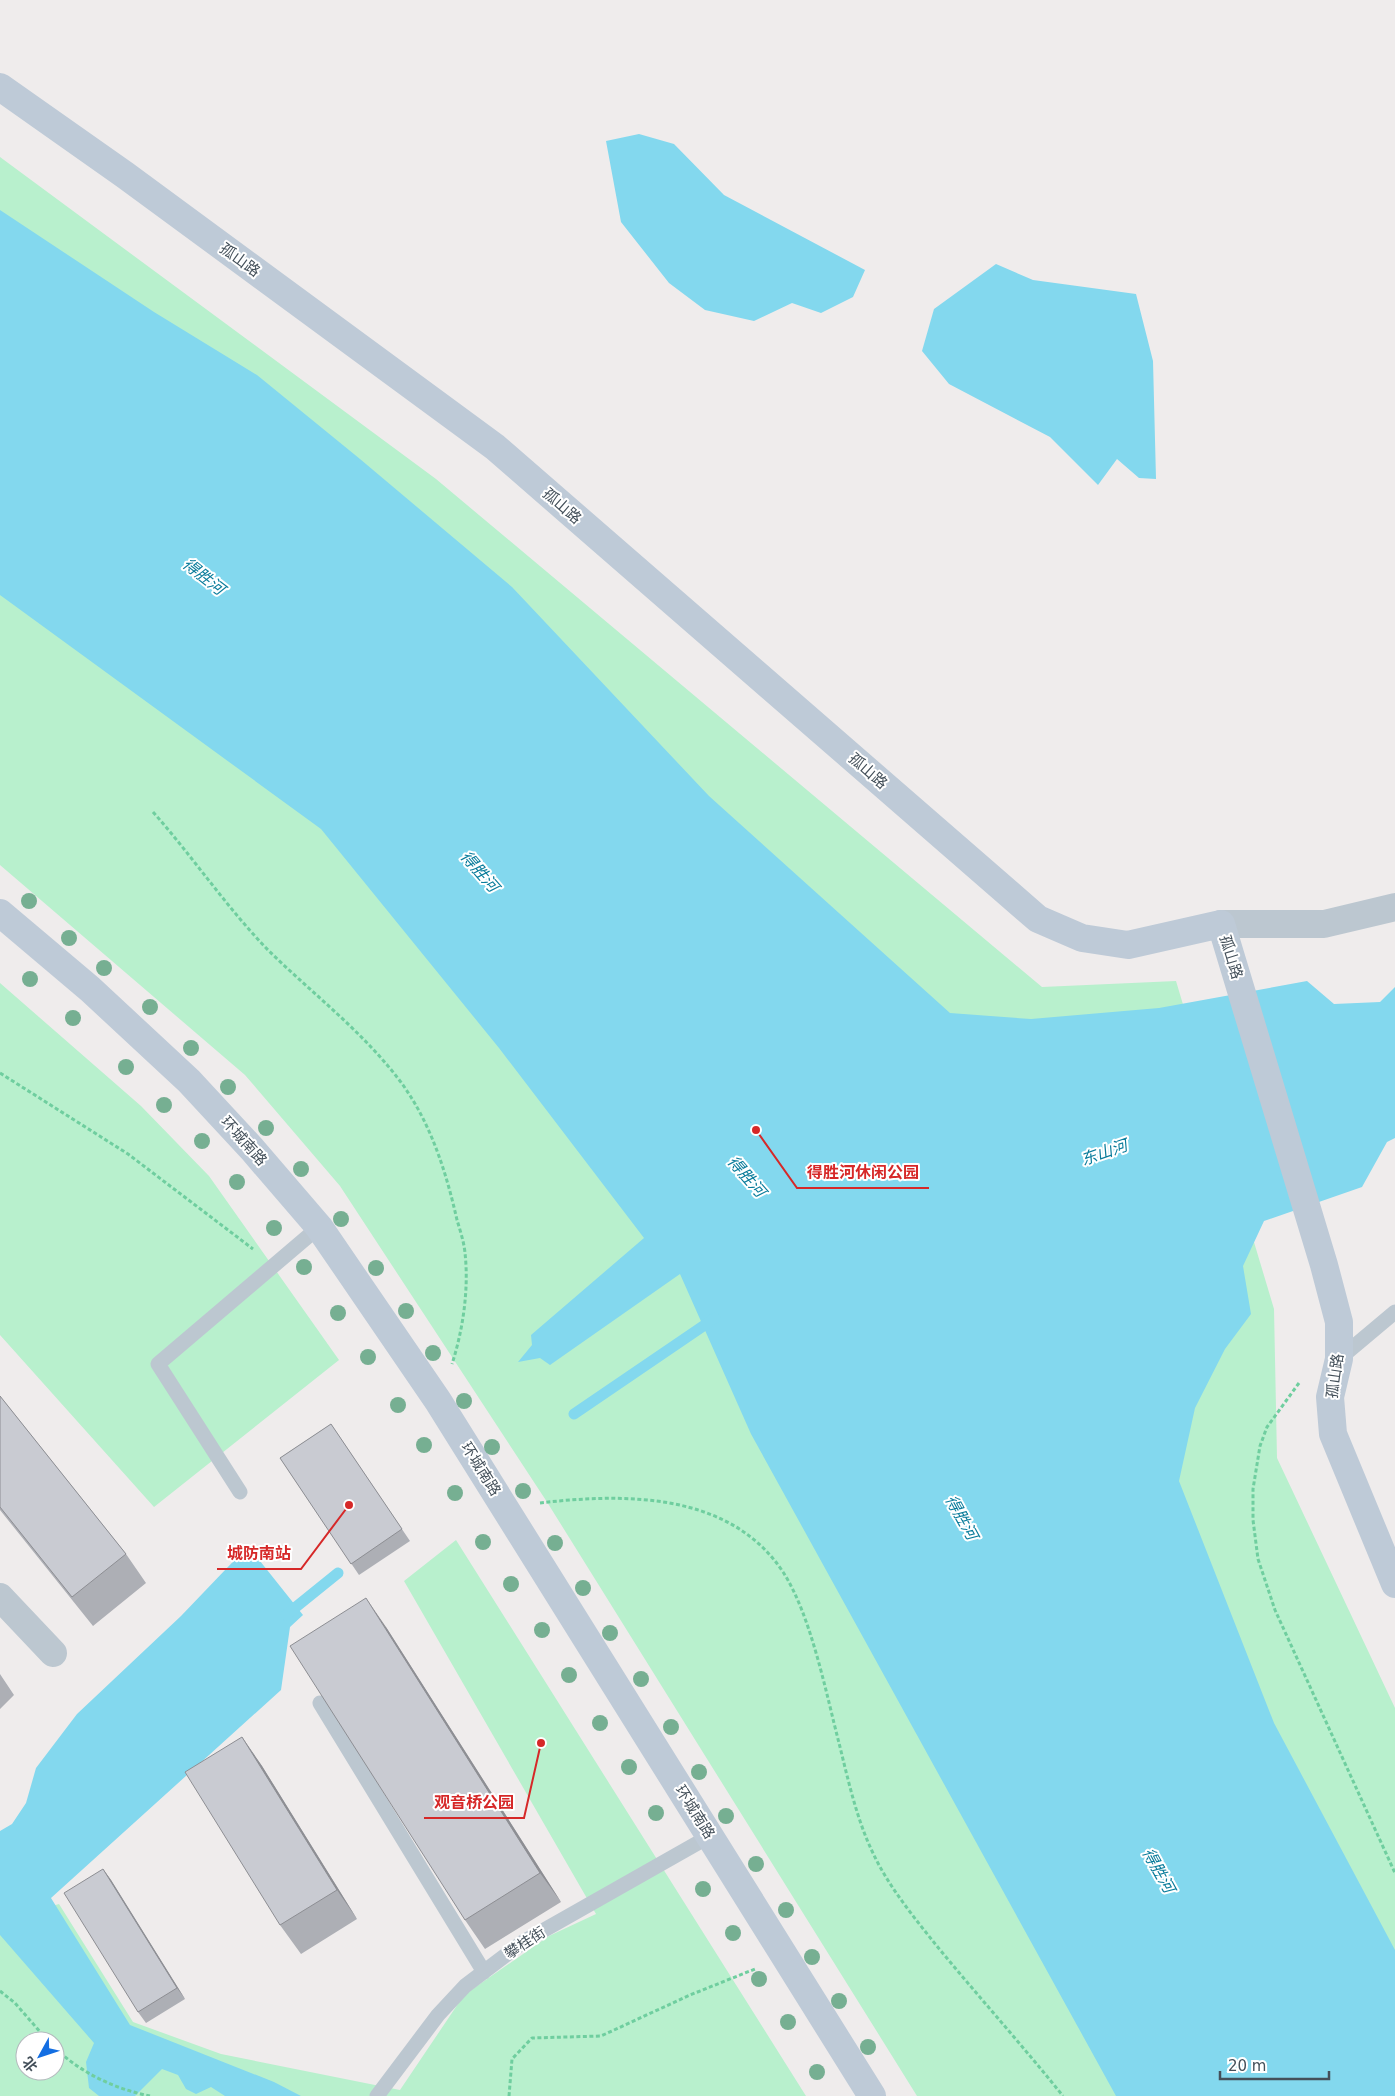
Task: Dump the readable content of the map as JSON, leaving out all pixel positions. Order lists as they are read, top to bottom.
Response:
{
  "streets": {
    "street": ["孤山路", "环城南路"],
    "lane": ["攀桂街"]
  },
  "crossings": [
    ["环城南路", "攀桂街"]
  ],
  "water": ["得胜河", "东山河"],
  "places": ["得胜河休闲公园", "城防南站", "观音桥公园"],
  "scale_bar": "20 m",
  "north": "bottom left"
}
